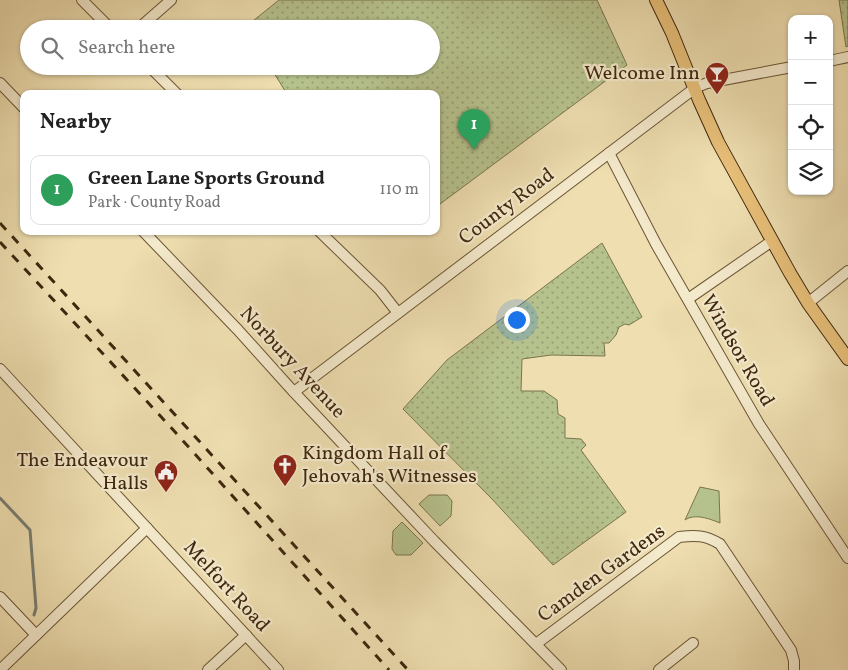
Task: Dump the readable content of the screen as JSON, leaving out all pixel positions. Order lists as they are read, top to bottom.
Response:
{
  "streets": {
    "street": [
      "County Road",
      "Windsor Road",
      "Norbury Avenue",
      "Camden Gardens",
      "Melfort Road"
    ]
  },
  "crossings": [
    ["County Road", "Windsor Road"],
    ["County Road", "Norbury Avenue"],
    ["Norbury Avenue", "Camden Gardens"]
  ],
  "places": {
    "bar": ["Welcome Inn"],
    "church": ["Kingdom Hall of Jehovah's Witnesses"],
    "public building": ["The Endeavour Halls"]
  },
  "page": {
    "map_buttons": ["+", "−"],
    "search": "Search here",
    "heading": "Nearby",
    "pins": "1",
    "list": [
      {
        "mark": "1",
        "name": "Green Lane Sports Ground",
        "note": "Park · County Road",
        "value": "110 m"
      }
    ]
  }
}
